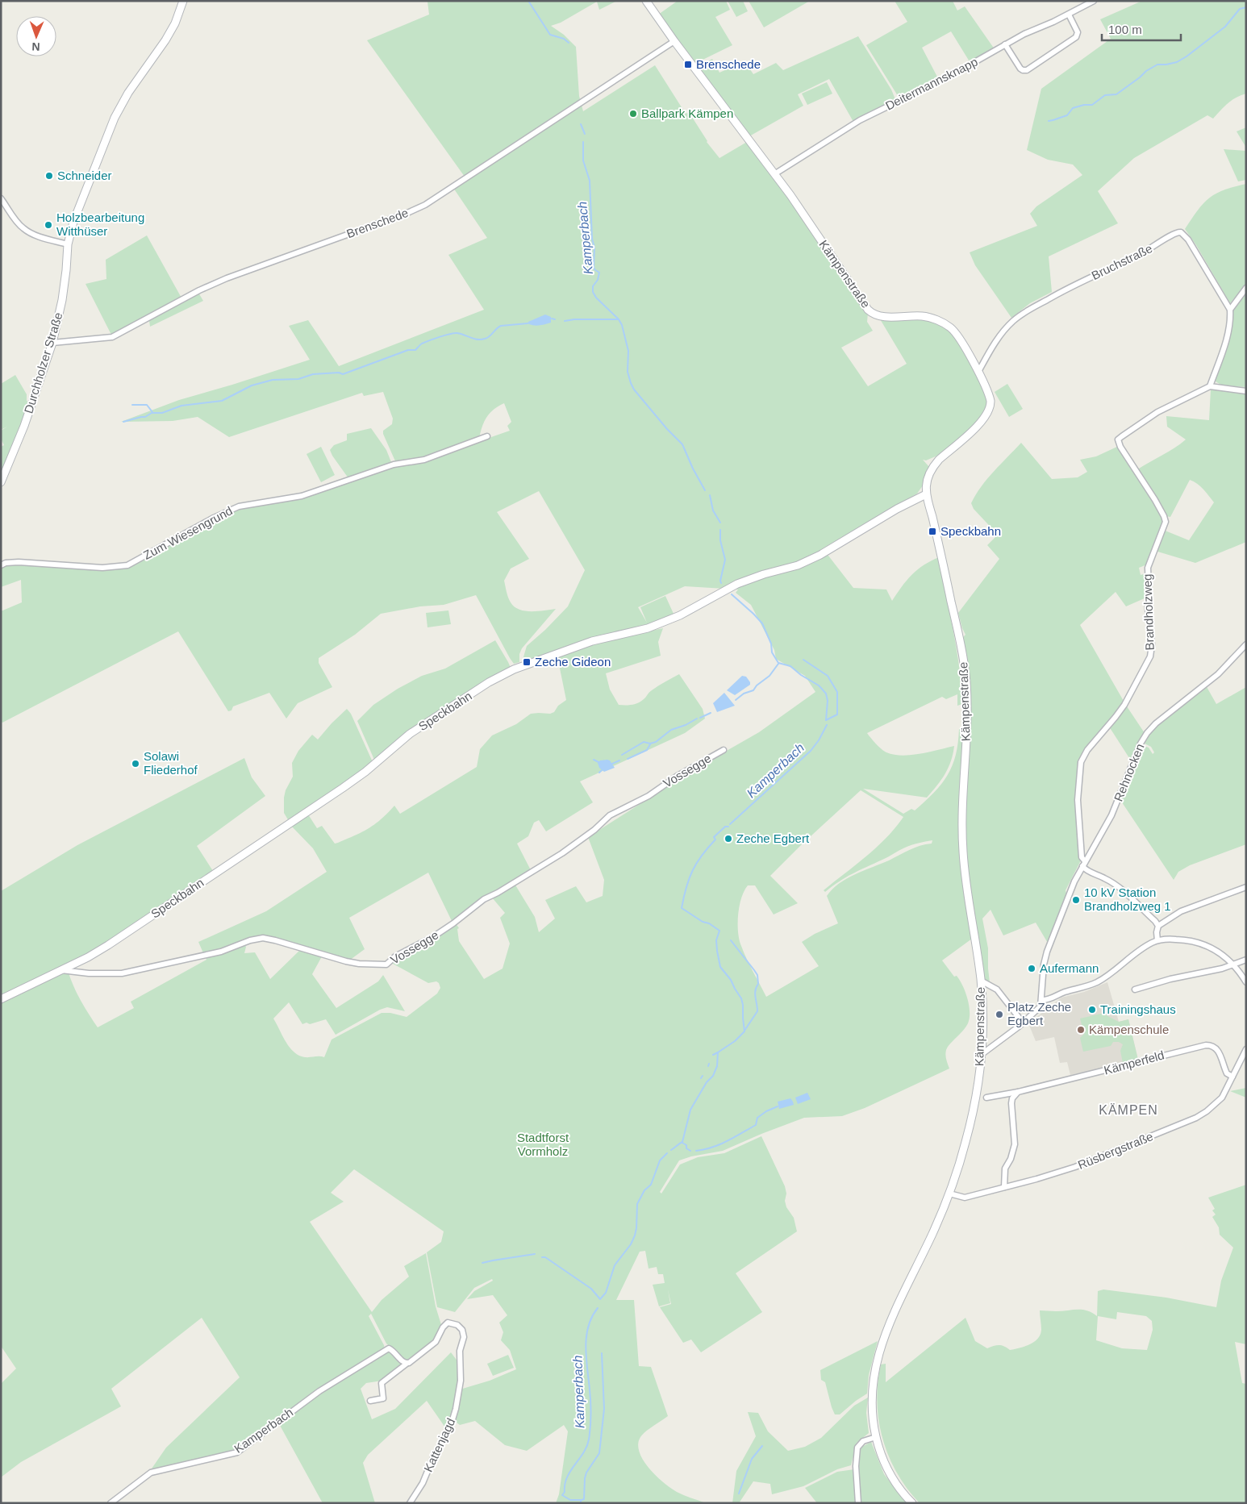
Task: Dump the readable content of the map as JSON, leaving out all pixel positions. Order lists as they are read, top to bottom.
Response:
{
  "streets": {
    "street": [
      "Deitermannsknapp",
      "Brenschede",
      "Bruchstraße",
      "Kämpenstraße",
      "Durchholzer Straße",
      "Zum Wiesengrund",
      "Brandholzweg",
      "Speckbahn",
      "Vossegge",
      "Rehnocken",
      "Kämperfeld",
      "Rüsbergstraße",
      "Kamperbach",
      "Kattenjagd"
    ]
  },
  "crossings": [
    ["Deitermannsknapp", "Kämpenstraße"],
    ["Brenschede", "Kämpenstraße"],
    ["Brenschede", "Durchholzer Straße"],
    ["Bruchstraße", "Kämpenstraße"],
    ["Kämpenstraße", "Speckbahn"],
    ["Kämpenstraße", "Rüsbergstraße"],
    ["Brandholzweg", "Rehnocken"],
    ["Speckbahn", "Vossegge"],
    ["Kämperfeld", "Rüsbergstraße"],
    ["Kamperbach", "Kattenjagd"]
  ],
  "districts": ["KÄMPEN"],
  "water": ["Kamperbach"],
  "parks": ["Stadtforst Vormholz"],
  "places": {
    "transit": ["Brenschede", "Speckbahn", "Zeche Gideon"],
    "other": [
      "Ballpark Kämpen",
      "Schneider",
      "Holzbearbeitung Witthüser",
      "Solawi Fliederhof",
      "Zeche Egbert",
      "10 kV Station Brandholzweg 1",
      "Aufermann",
      "Trainingshaus",
      "Platz Zeche Egbert",
      "Kämpenschule"
    ]
  },
  "scale_bar": "100 m",
  "north": "bottom"
}
